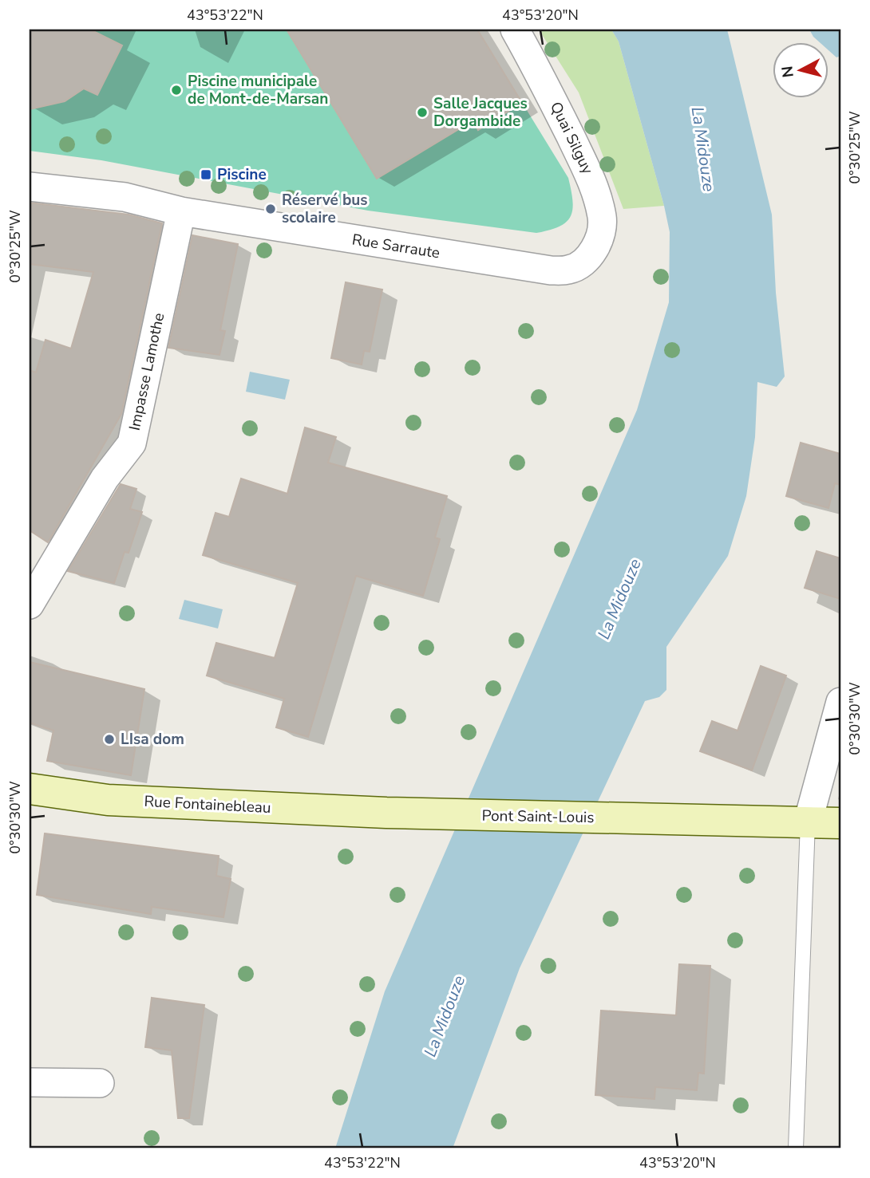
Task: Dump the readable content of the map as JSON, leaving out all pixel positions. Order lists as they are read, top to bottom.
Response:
{
  "streets": {
    "street": [
      "Quai Silguy",
      "Rue Sarraute",
      "Impasse Lamothe",
      "Rue Fontainebleau",
      "Pont Saint-Louis"
    ]
  },
  "crossings": [
    ["Quai Silguy", "Rue Sarraute"],
    ["Rue Sarraute", "Impasse Lamothe"],
    ["Rue Fontainebleau", "Pont Saint-Louis"]
  ],
  "water": ["La Midouze"],
  "places": {
    "other": [
      "Piscine municipale de Mont-de-Marsan",
      "Salle Jacques Dorgambide",
      "Réservé bus scolaire",
      "LIsa dom"
    ],
    "transit": ["Piscine"]
  },
  "north": "left",
  "coordinates": [
    "43°53'22\"N",
    "43°53'20\"N",
    "0°30'25\"W",
    "0°30'30\"W"
  ]
}
